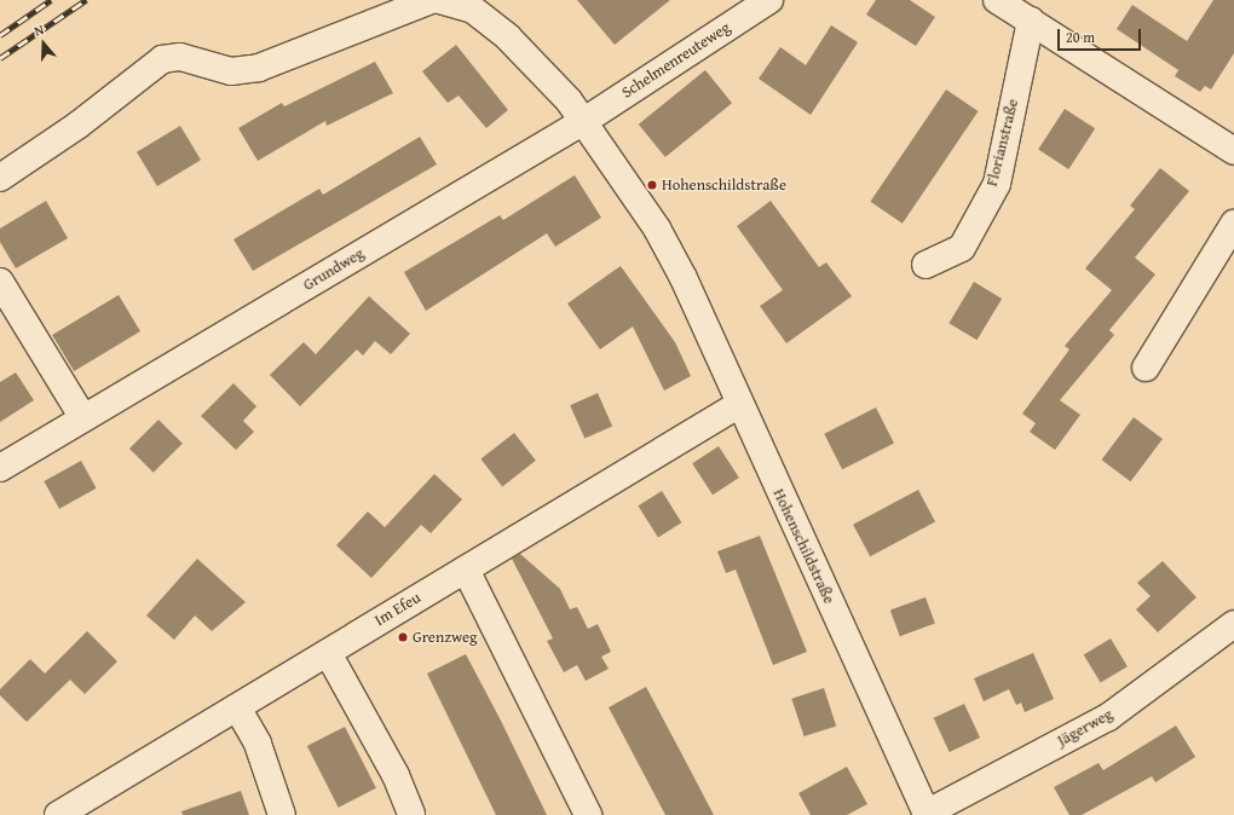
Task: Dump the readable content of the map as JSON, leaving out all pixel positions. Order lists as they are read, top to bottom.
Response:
{
  "streets": {
    "street": [
      "Schelmenreuteweg",
      "Florianstraße",
      "Grundweg",
      "Hohenschildstraße",
      "Im Efeu",
      "Jägerweg"
    ]
  },
  "crossings": [
    ["Schelmenreuteweg", "Grundweg"],
    ["Schelmenreuteweg", "Hohenschildstraße"],
    ["Grundweg", "Hohenschildstraße"],
    ["Hohenschildstraße", "Im Efeu"],
    ["Hohenschildstraße", "Jägerweg"]
  ],
  "places": ["Hohenschildstraße", "Grenzweg"],
  "scale_bar": "20 m",
  "north": "top"
}
